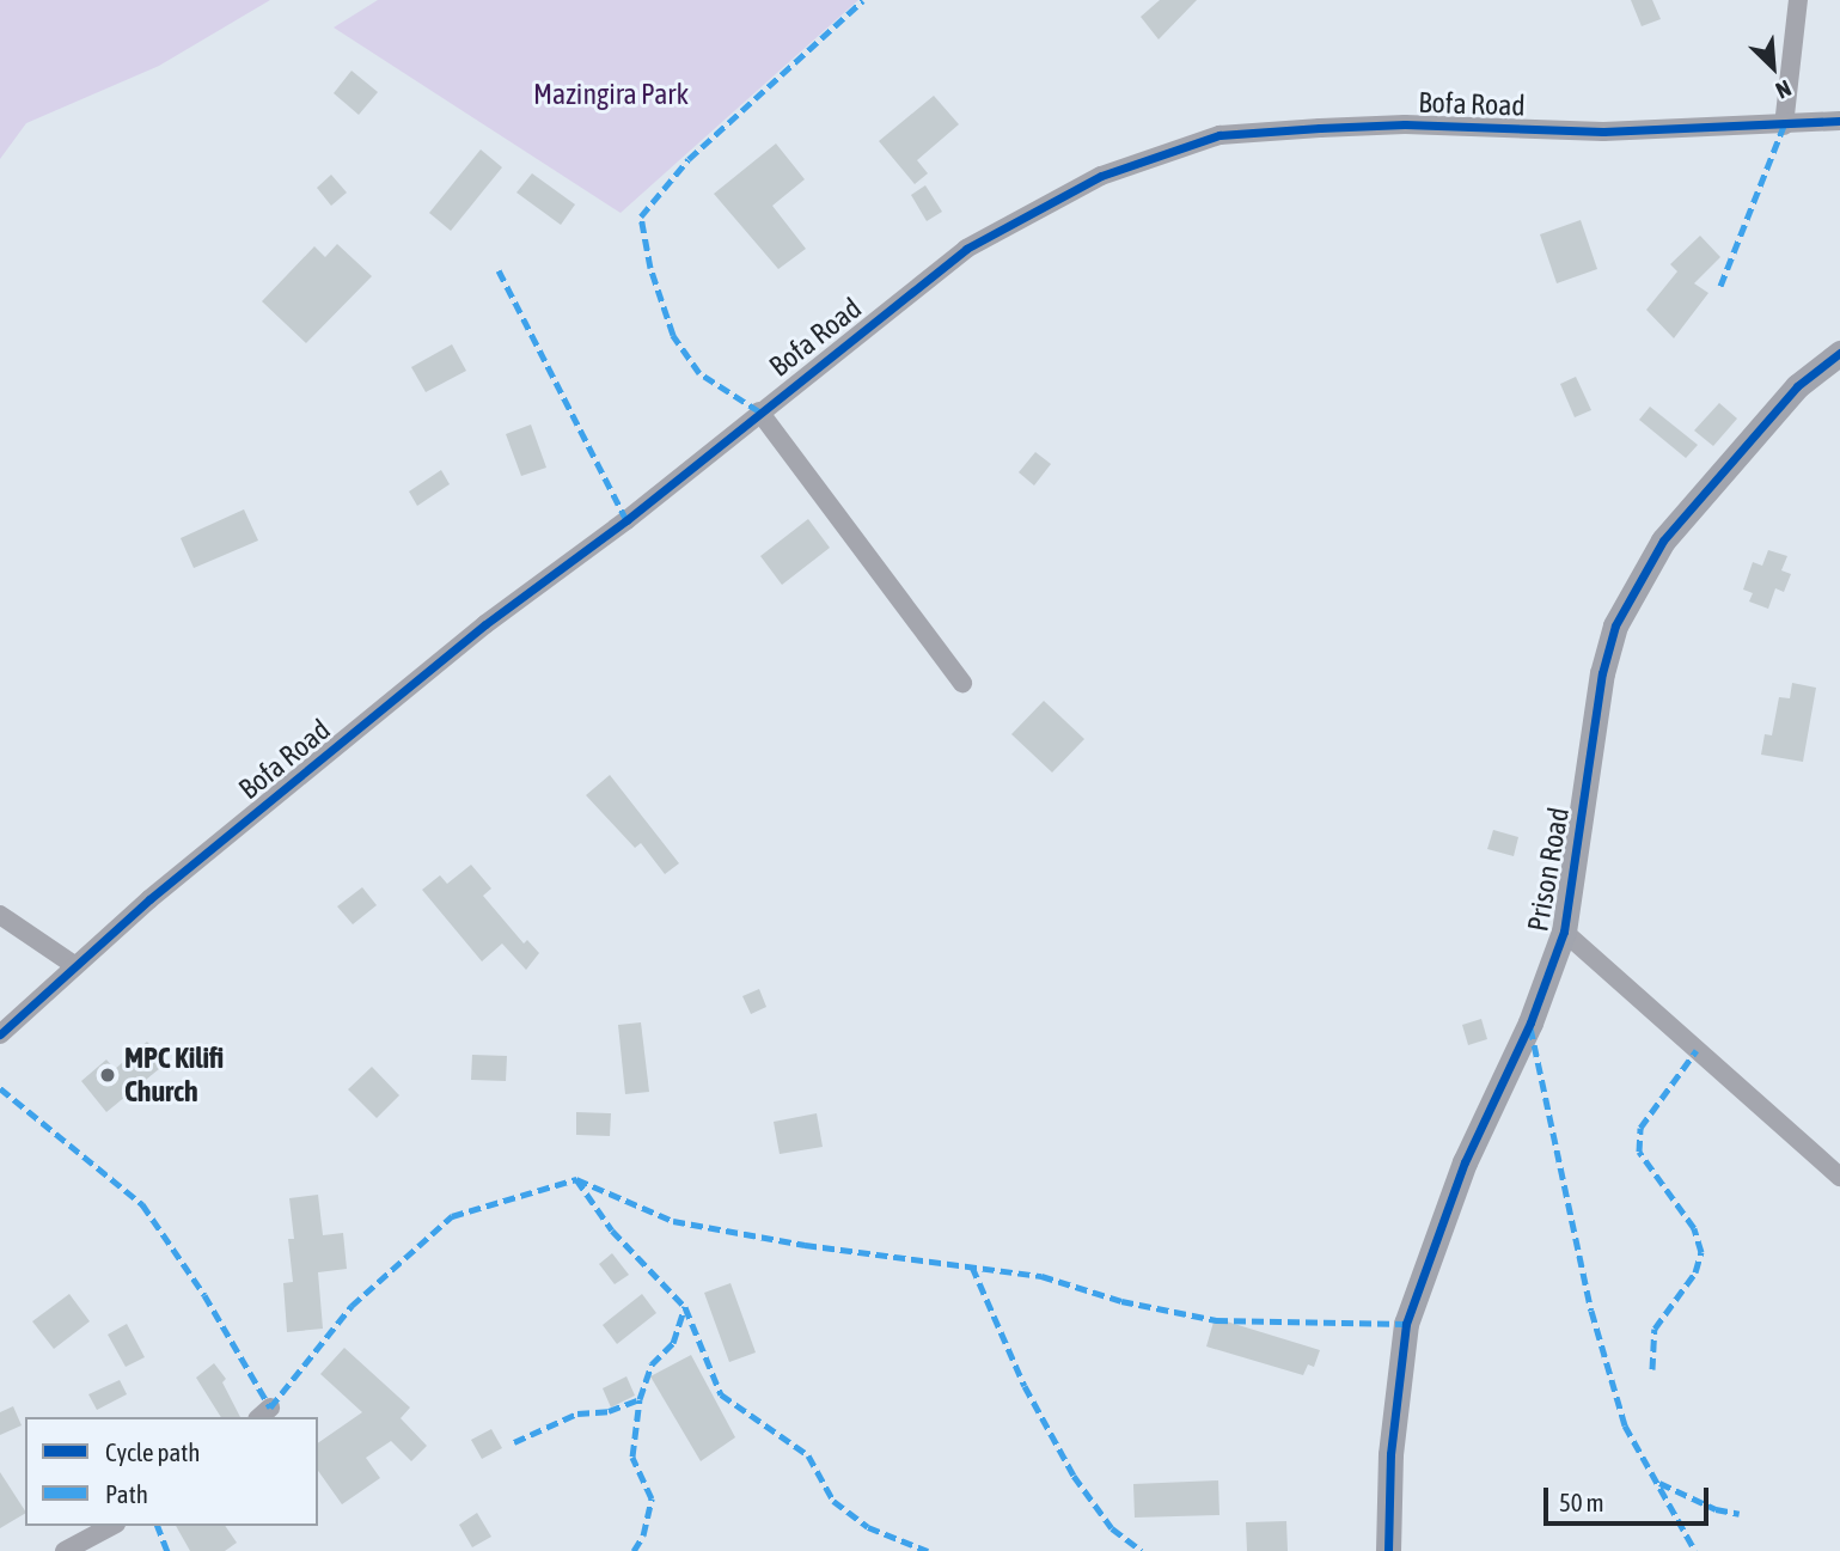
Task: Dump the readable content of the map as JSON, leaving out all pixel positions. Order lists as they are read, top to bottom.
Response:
{
  "streets": {
    "street": ["Bofa Road", "Prison Road"]
  },
  "parks": ["Mazingira Park"],
  "places": ["MPC Kilifi Church"],
  "legend": ["Cycle path", "Path"],
  "scale_bar": "50 m",
  "north": "bottom right"
}
